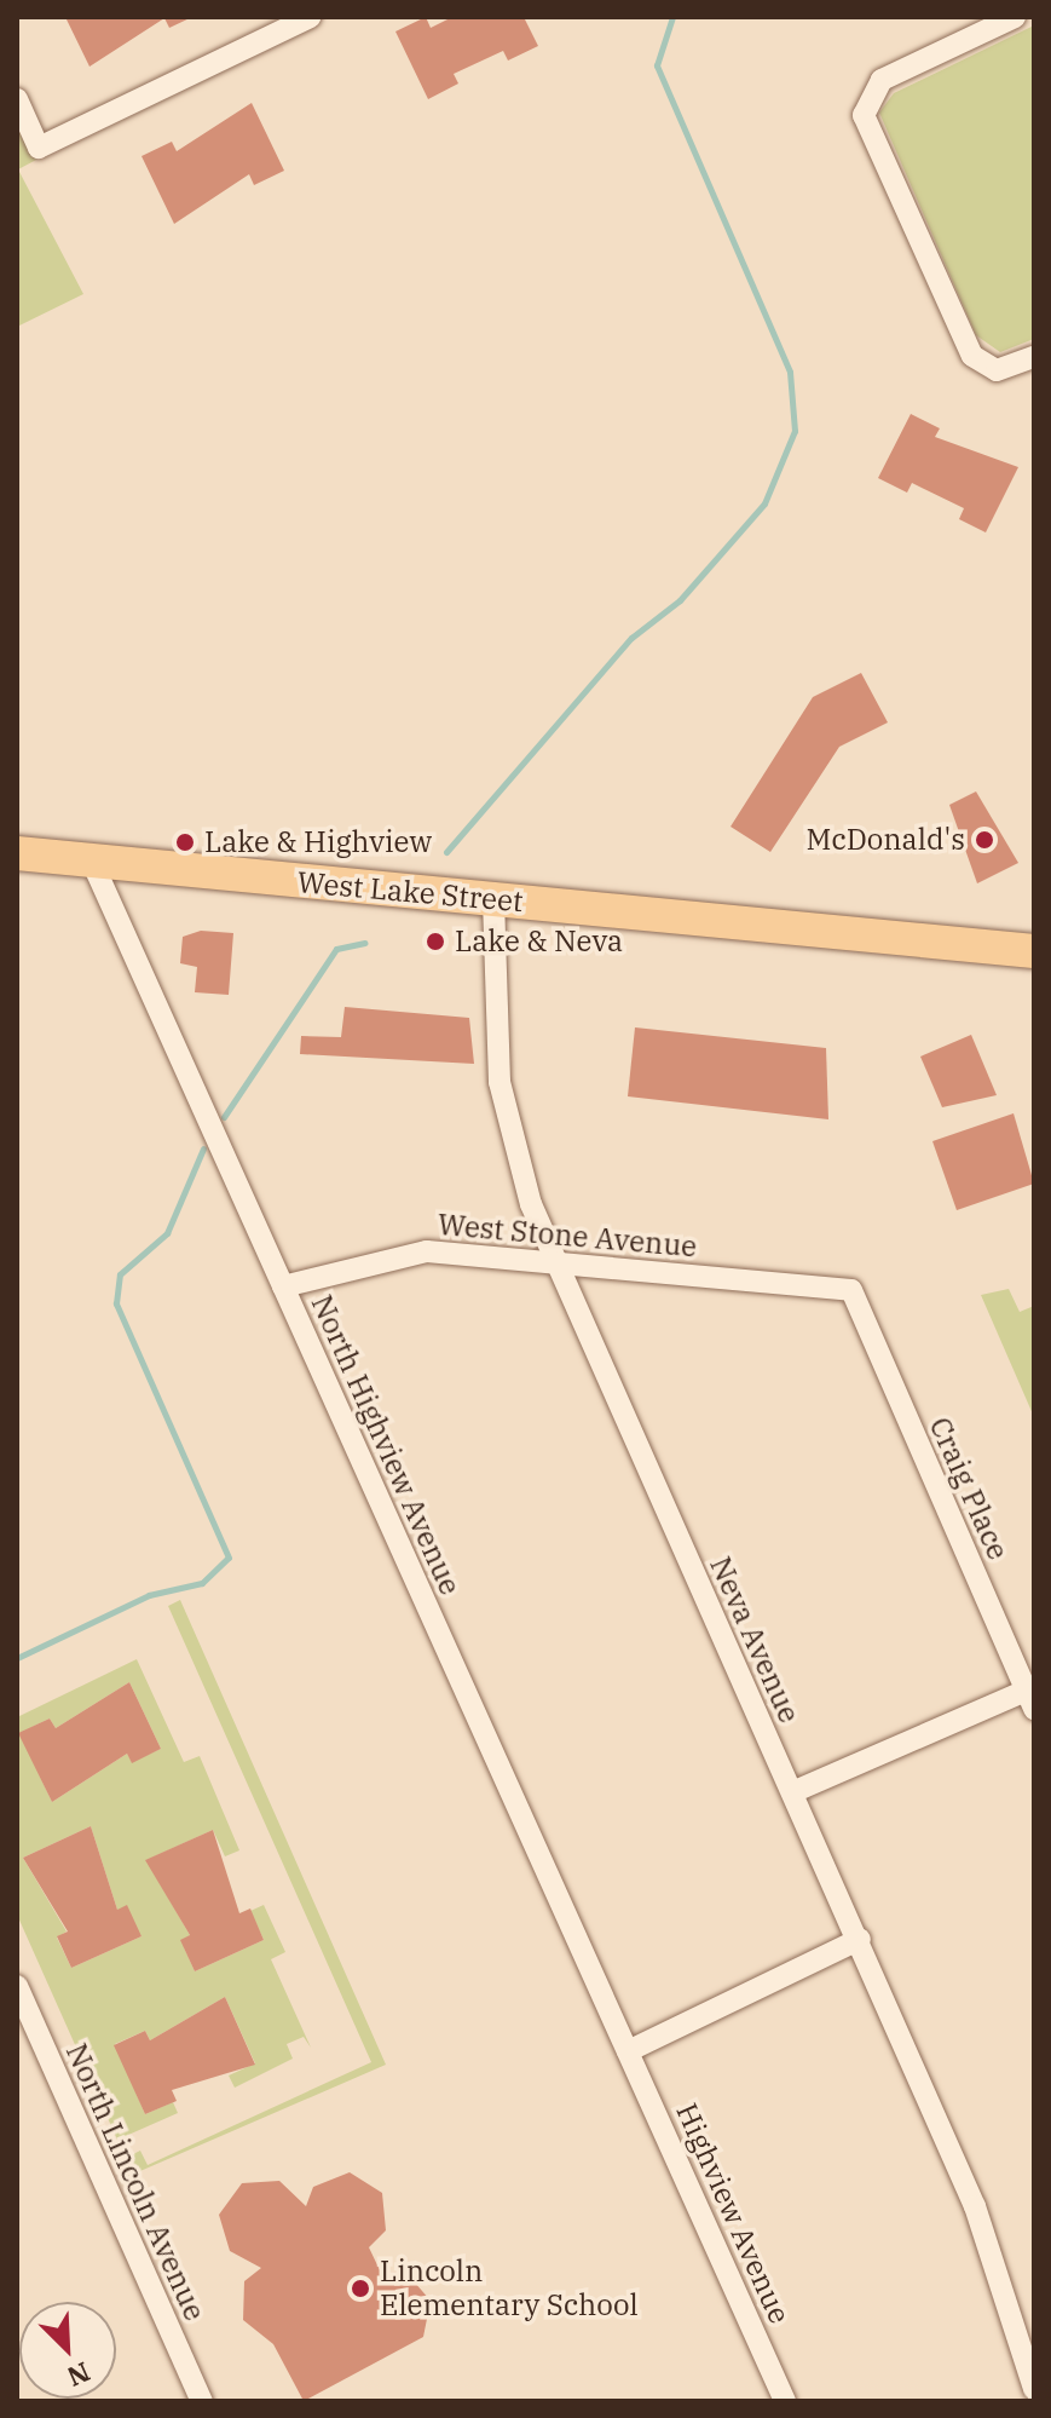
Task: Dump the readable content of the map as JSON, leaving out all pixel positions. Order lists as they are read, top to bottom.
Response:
{
  "streets": {
    "main road": ["West Lake Street"],
    "street": [
      "West Stone Avenue",
      "North Highview Avenue",
      "Craig Place",
      "Neva Avenue",
      "North Lincoln Avenue",
      "Highview Avenue"
    ]
  },
  "crossings": [
    ["West Lake Street", "North Highview Avenue"],
    ["West Lake Street", "Neva Avenue"],
    ["West Stone Avenue", "North Highview Avenue"],
    ["West Stone Avenue", "Craig Place"],
    ["West Stone Avenue", "Neva Avenue"],
    ["North Highview Avenue", "Highview Avenue"]
  ],
  "places": [
    "McDonald's",
    "Lake & Highview",
    "Lake & Neva",
    "Lincoln Elementary School"
  ],
  "north": "bottom right"
}
